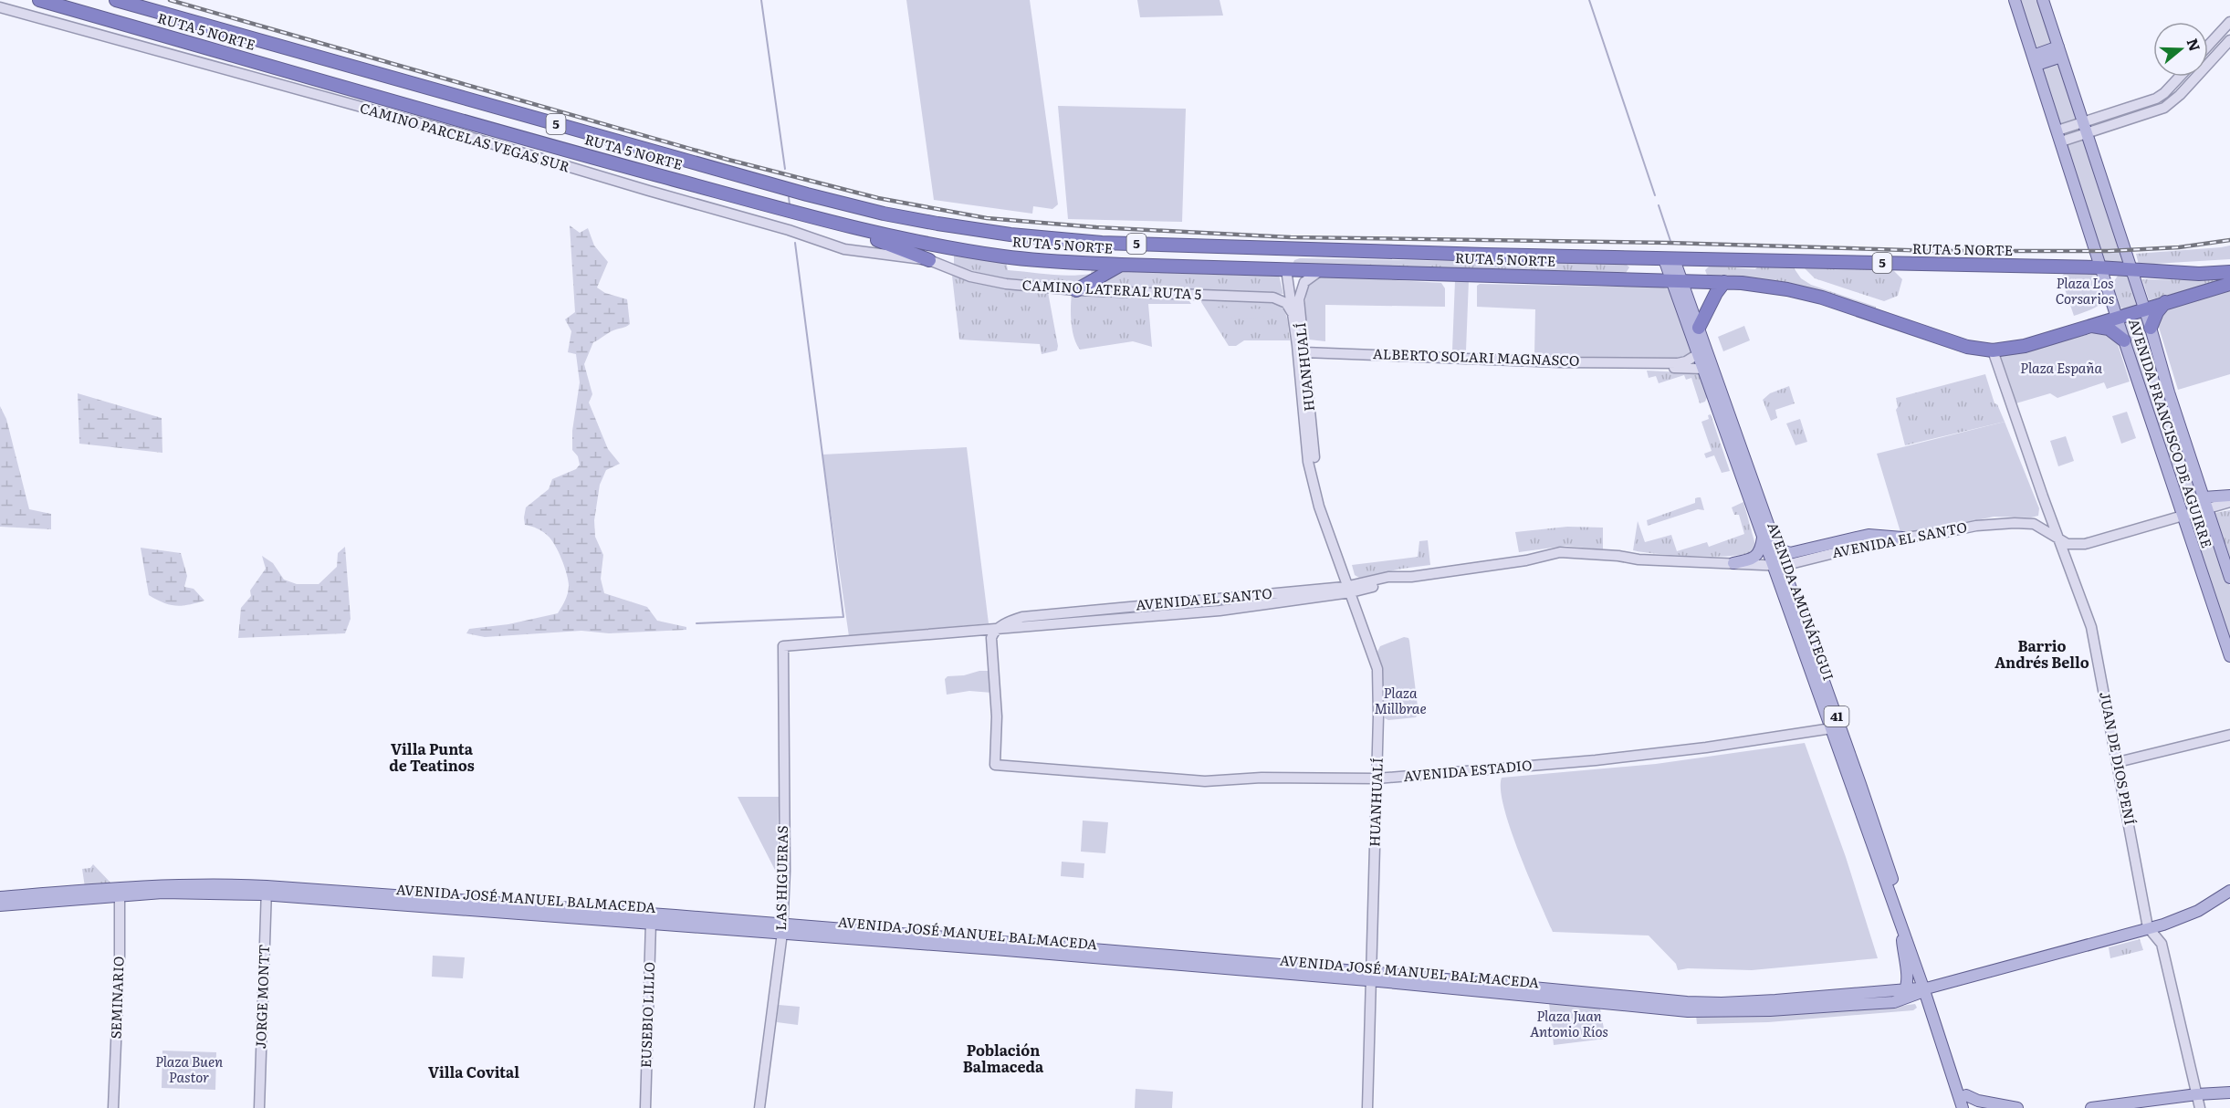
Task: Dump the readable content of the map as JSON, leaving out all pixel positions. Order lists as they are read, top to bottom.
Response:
{
  "streets": {
    "highway": ["RUTA 5 NORTE", "5"],
    "main road": [
      "AVENIDA FRANCISCO DE AGUIRRE",
      "AVENIDA AMUNÁTEGUI",
      "41",
      "AVENIDA JOSÉ MANUEL BALMACEDA"
    ],
    "street": [
      "CAMINO PARCELAS VEGAS SUR",
      "CAMINO LATERAL RUTA 5",
      "ALBERTO SOLARI MAGNASCO",
      "HUANHUALÍ",
      "AVENIDA EL SANTO",
      "JUAN DE DIOS PENÍ",
      "AVENIDA ESTADIO",
      "LAS HIGUERAS",
      "JORGE MONTT",
      "SEMINARIO",
      "EUSEBIO LILLO"
    ]
  },
  "crossings": [
    ["RUTA 5 NORTE", "HUANHUALÍ"],
    ["RUTA 5 NORTE", "AVENIDA FRANCISCO DE AGUIRRE"],
    ["RUTA 5 NORTE", "AVENIDA AMUNÁTEGUI"],
    ["RUTA 5 NORTE", "JUAN DE DIOS PENÍ"],
    ["CAMINO PARCELAS VEGAS SUR", "CAMINO LATERAL RUTA 5"],
    ["CAMINO LATERAL RUTA 5", "HUANHUALÍ"],
    ["ALBERTO SOLARI MAGNASCO", "HUANHUALÍ"],
    ["ALBERTO SOLARI MAGNASCO", "AVENIDA AMUNÁTEGUI"],
    ["HUANHUALÍ", "AVENIDA EL SANTO"],
    ["HUANHUALÍ", "AVENIDA ESTADIO"],
    ["HUANHUALÍ", "AVENIDA JOSÉ MANUEL BALMACEDA"],
    ["AVENIDA EL SANTO", "AVENIDA AMUNÁTEGUI"],
    ["AVENIDA EL SANTO", "AVENIDA ESTADIO"],
    ["AVENIDA EL SANTO", "LAS HIGUERAS"],
    ["AVENIDA AMUNÁTEGUI", "AVENIDA ESTADIO"],
    ["AVENIDA AMUNÁTEGUI", "AVENIDA JOSÉ MANUEL BALMACEDA"],
    ["JUAN DE DIOS PENÍ", "AVENIDA JOSÉ MANUEL BALMACEDA"],
    ["LAS HIGUERAS", "AVENIDA JOSÉ MANUEL BALMACEDA"],
    ["AVENIDA JOSÉ MANUEL BALMACEDA", "JORGE MONTT"],
    ["AVENIDA JOSÉ MANUEL BALMACEDA", "SEMINARIO"],
    ["AVENIDA JOSÉ MANUEL BALMACEDA", "EUSEBIO LILLO"]
  ],
  "districts": [
    "Barrio Andrés Bello",
    "Villa Punta de Teatinos",
    "Población Balmaceda",
    "Villa Covital"
  ],
  "parks": [
    "Plaza Los Corsarios",
    "Plaza España",
    "Plaza Millbrae",
    "Plaza Juan Antonio Ríos",
    "Plaza Buen Pastor"
  ],
  "north": "right"
}
